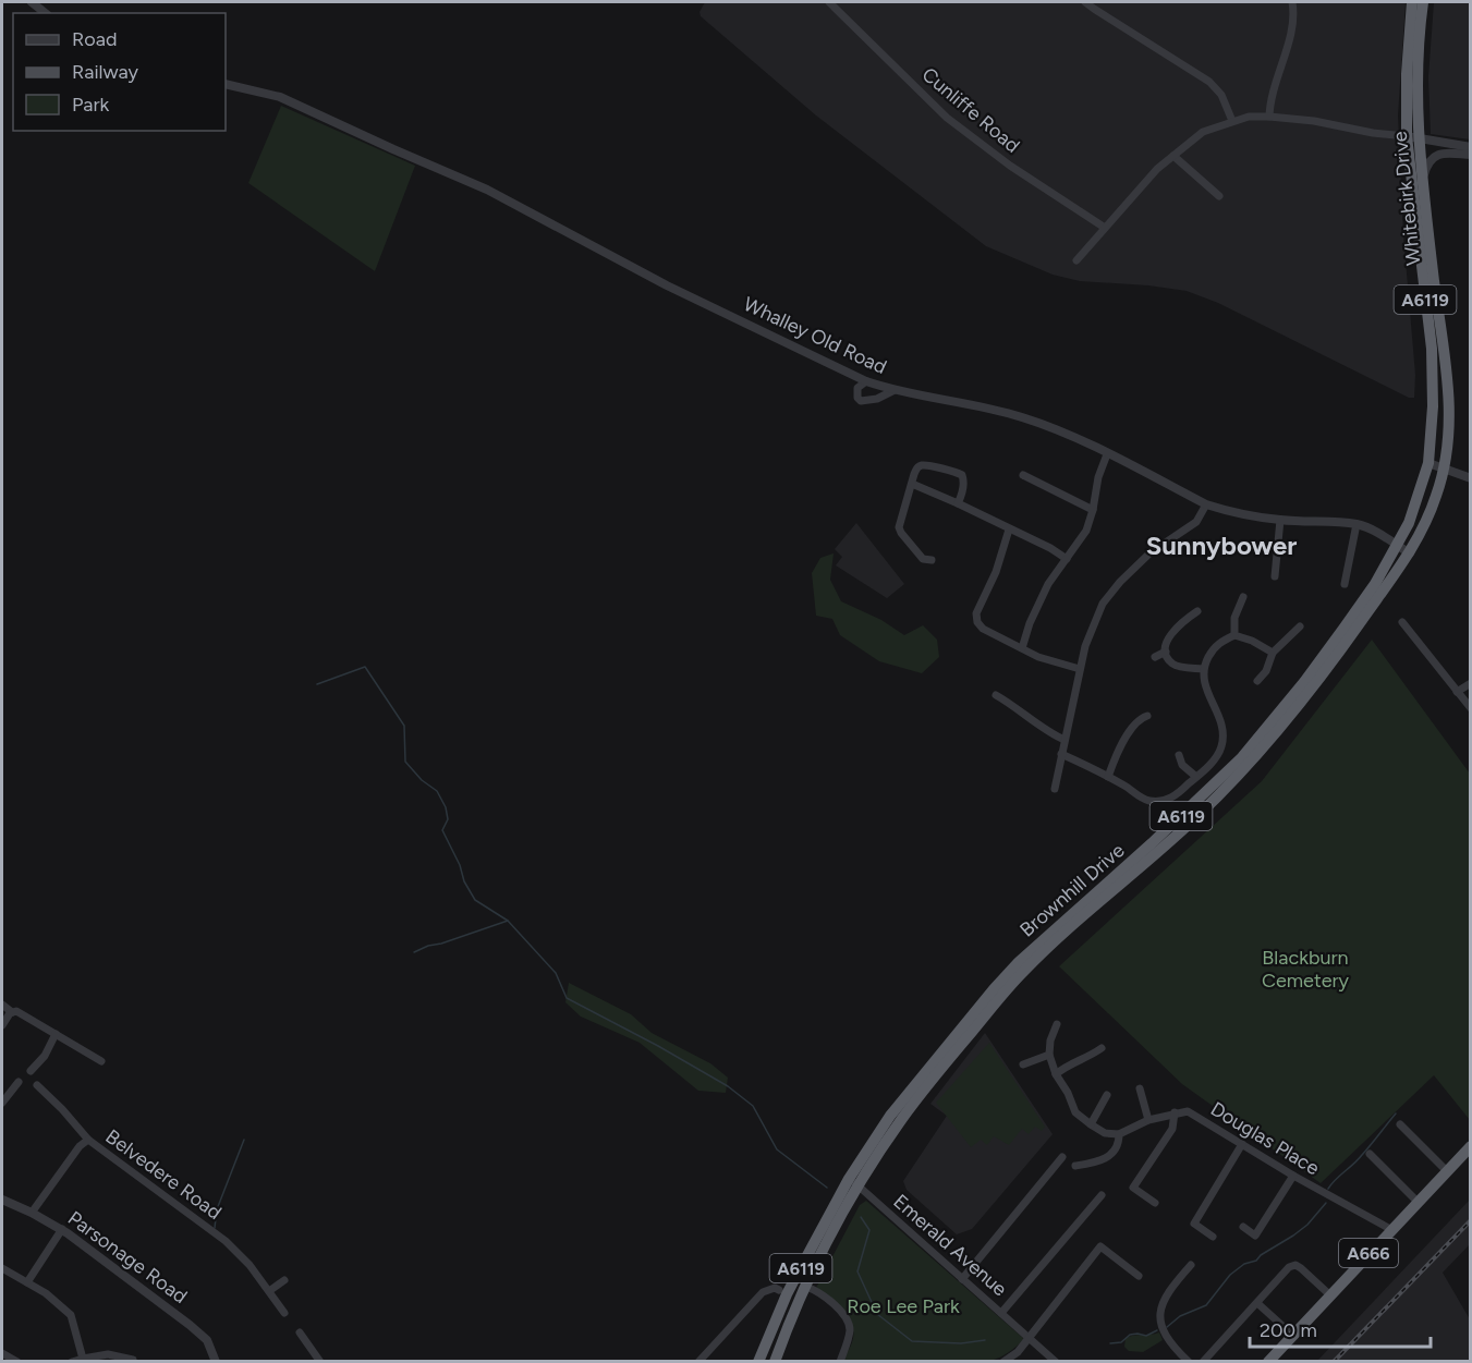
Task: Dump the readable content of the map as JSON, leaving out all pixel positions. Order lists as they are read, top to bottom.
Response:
{
  "streets": {
    "highway": [
      "Whitebirk Drive",
      "A6119",
      "Brownhill Drive",
      "A666"
    ],
    "street": [
      "Cunliffe Road",
      "Whalley Old Road",
      "Douglas Place",
      "Belvedere Road",
      "Emerald Avenue",
      "Parsonage Road"
    ]
  },
  "crossings": [
    ["Whitebirk Drive", "Brownhill Drive"],
    ["Whalley Old Road", "Brownhill Drive"],
    ["Brownhill Drive", "Emerald Avenue"],
    ["Douglas Place", "A666"]
  ],
  "districts": ["Sunnybower"],
  "parks": ["Blackburn Cemetery", "Roe Lee Park"],
  "legend": ["Road", "Railway", "Park"],
  "scale_bar": "200 m"
}
